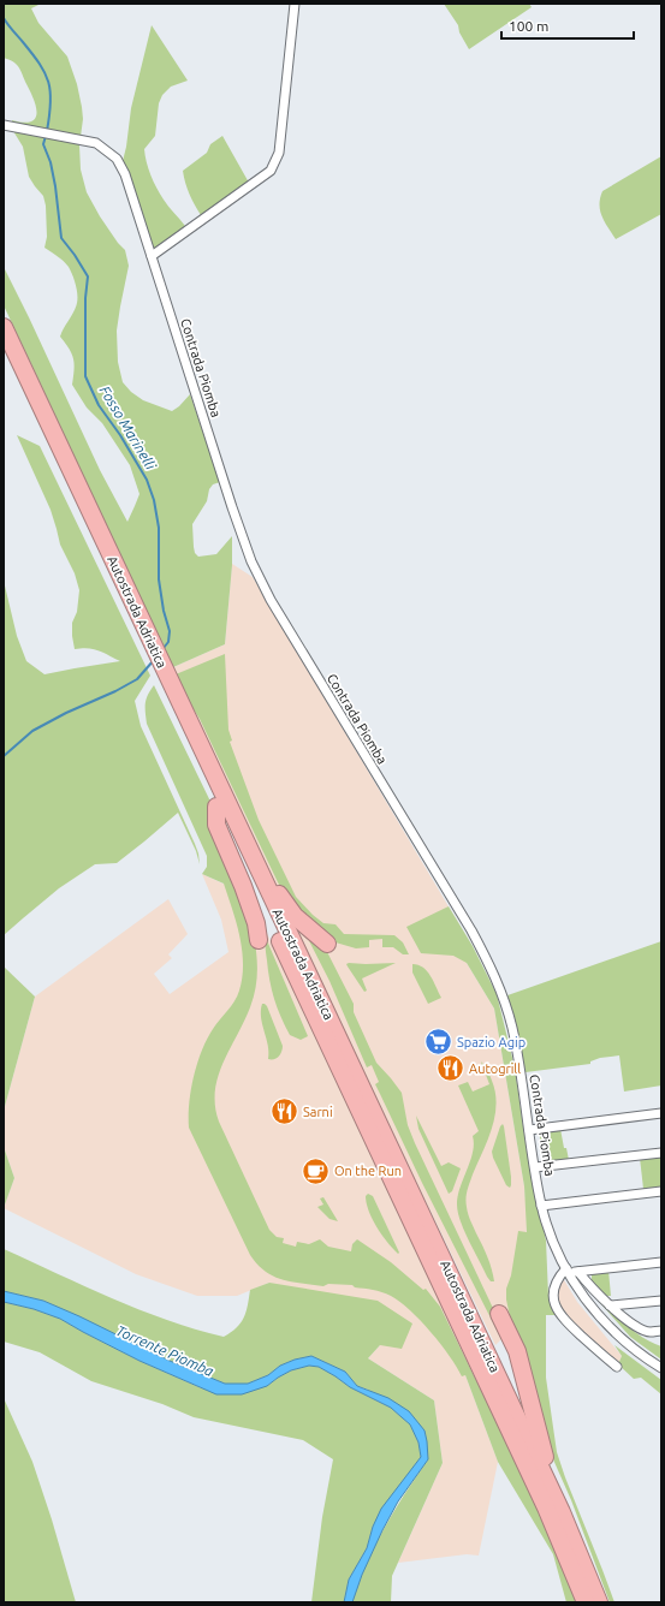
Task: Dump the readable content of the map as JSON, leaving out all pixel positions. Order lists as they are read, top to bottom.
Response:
{
  "streets": {
    "highway": ["Autostrada Adriatica"],
    "street": ["Contrada Piomba"]
  },
  "water": ["Fosso Marinelli", "Torrente Piomba"],
  "places": {
    "supermarket": ["Spazio Agip"],
    "restaurant": ["Autogrill", "Sarni"],
    "cafe": ["On the Run"]
  },
  "scale_bar": "100 m"
}
